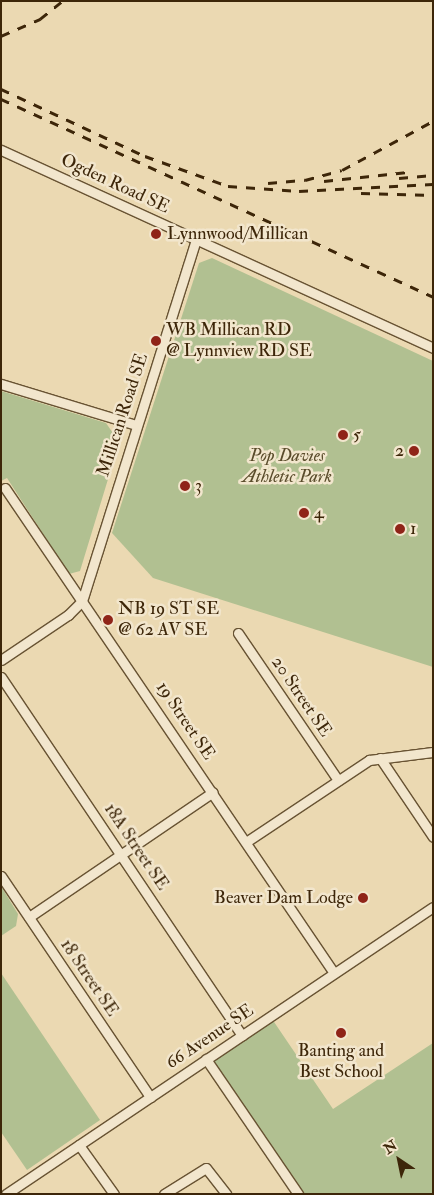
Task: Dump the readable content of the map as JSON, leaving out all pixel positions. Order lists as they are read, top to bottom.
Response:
{
  "streets": {
    "street": [
      "Ogden Road SE",
      "Millican Road SE",
      "20 Street SE",
      "19 Street SE",
      "18A Street SE",
      "18 Street SE",
      "66 Avenue SE"
    ]
  },
  "crossings": [
    ["Ogden Road SE", "Millican Road SE"],
    ["Millican Road SE", "19 Street SE"],
    ["19 Street SE", "66 Avenue SE"],
    ["18A Street SE", "66 Avenue SE"],
    ["18 Street SE", "66 Avenue SE"]
  ],
  "parks": ["Pop Davies Athletic Park"],
  "places": [
    "Lynnwood/Millican",
    "WB Millican RD @ Lynnview RD SE",
    "5",
    "2",
    "3",
    "4",
    "1",
    "NB 19 ST SE @ 62 AV SE",
    "Beaver Dam Lodge",
    "Banting and Best School"
  ],
  "north": "top left"
}
